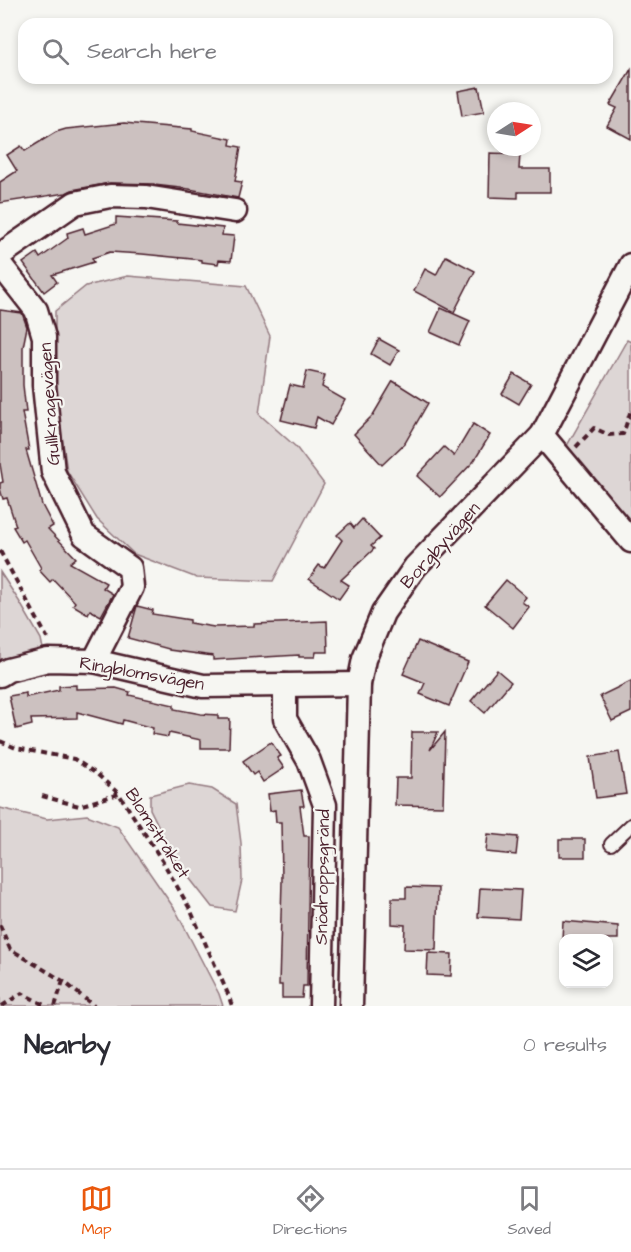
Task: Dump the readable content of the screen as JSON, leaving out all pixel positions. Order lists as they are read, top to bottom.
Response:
{
  "streets": {
    "street": [
      "Gullkragevägen",
      "Borgbyvägen",
      "Ringblomsvägen",
      "Snödroppsgränd"
    ],
    "path": ["Blomstråket"]
  },
  "crossings": [
    ["Gullkragevägen", "Ringblomsvägen"],
    ["Borgbyvägen", "Ringblomsvägen"],
    ["Ringblomsvägen", "Snödroppsgränd"]
  ],
  "north": "right",
  "page": {
    "search": "Search here",
    "heading": ["Nearby", "0 results"],
    "nav": ["Map", "Directions", "Saved"]
  }
}
